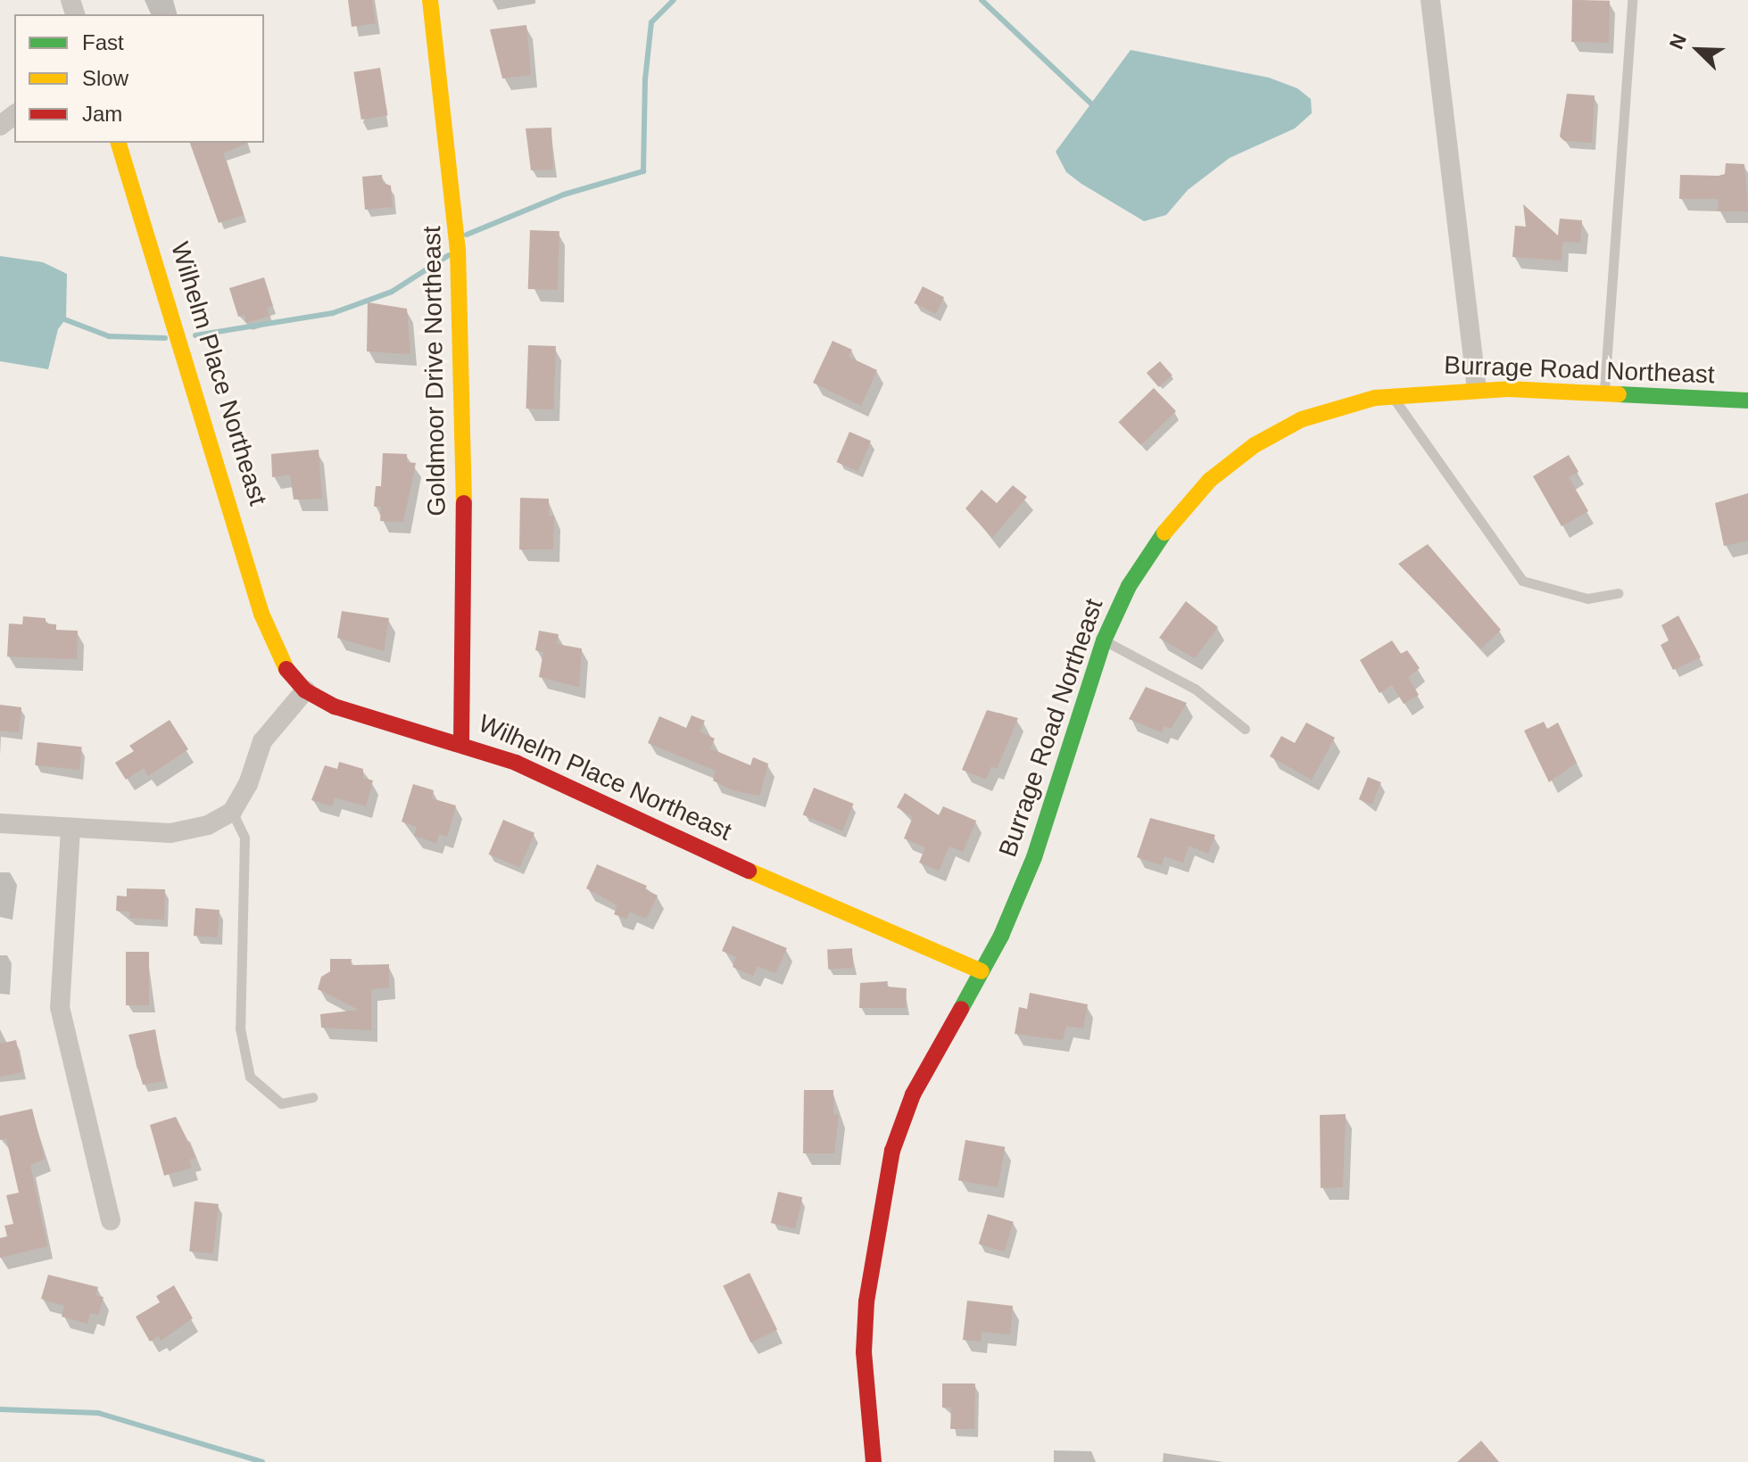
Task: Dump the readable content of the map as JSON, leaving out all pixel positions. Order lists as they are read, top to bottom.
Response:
{
  "streets": {
    "street": ["Burrage Road Northeast", "Goldmoor Drive Northeast", "Wilhelm Place Northeast"]
  },
  "crossings": [
    ["Burrage Road Northeast", "Wilhelm Place Northeast"],
    ["Goldmoor Drive Northeast", "Wilhelm Place Northeast"]
  ],
  "legend": ["Fast", "Slow", "Jam"],
  "north": "top left"
}
